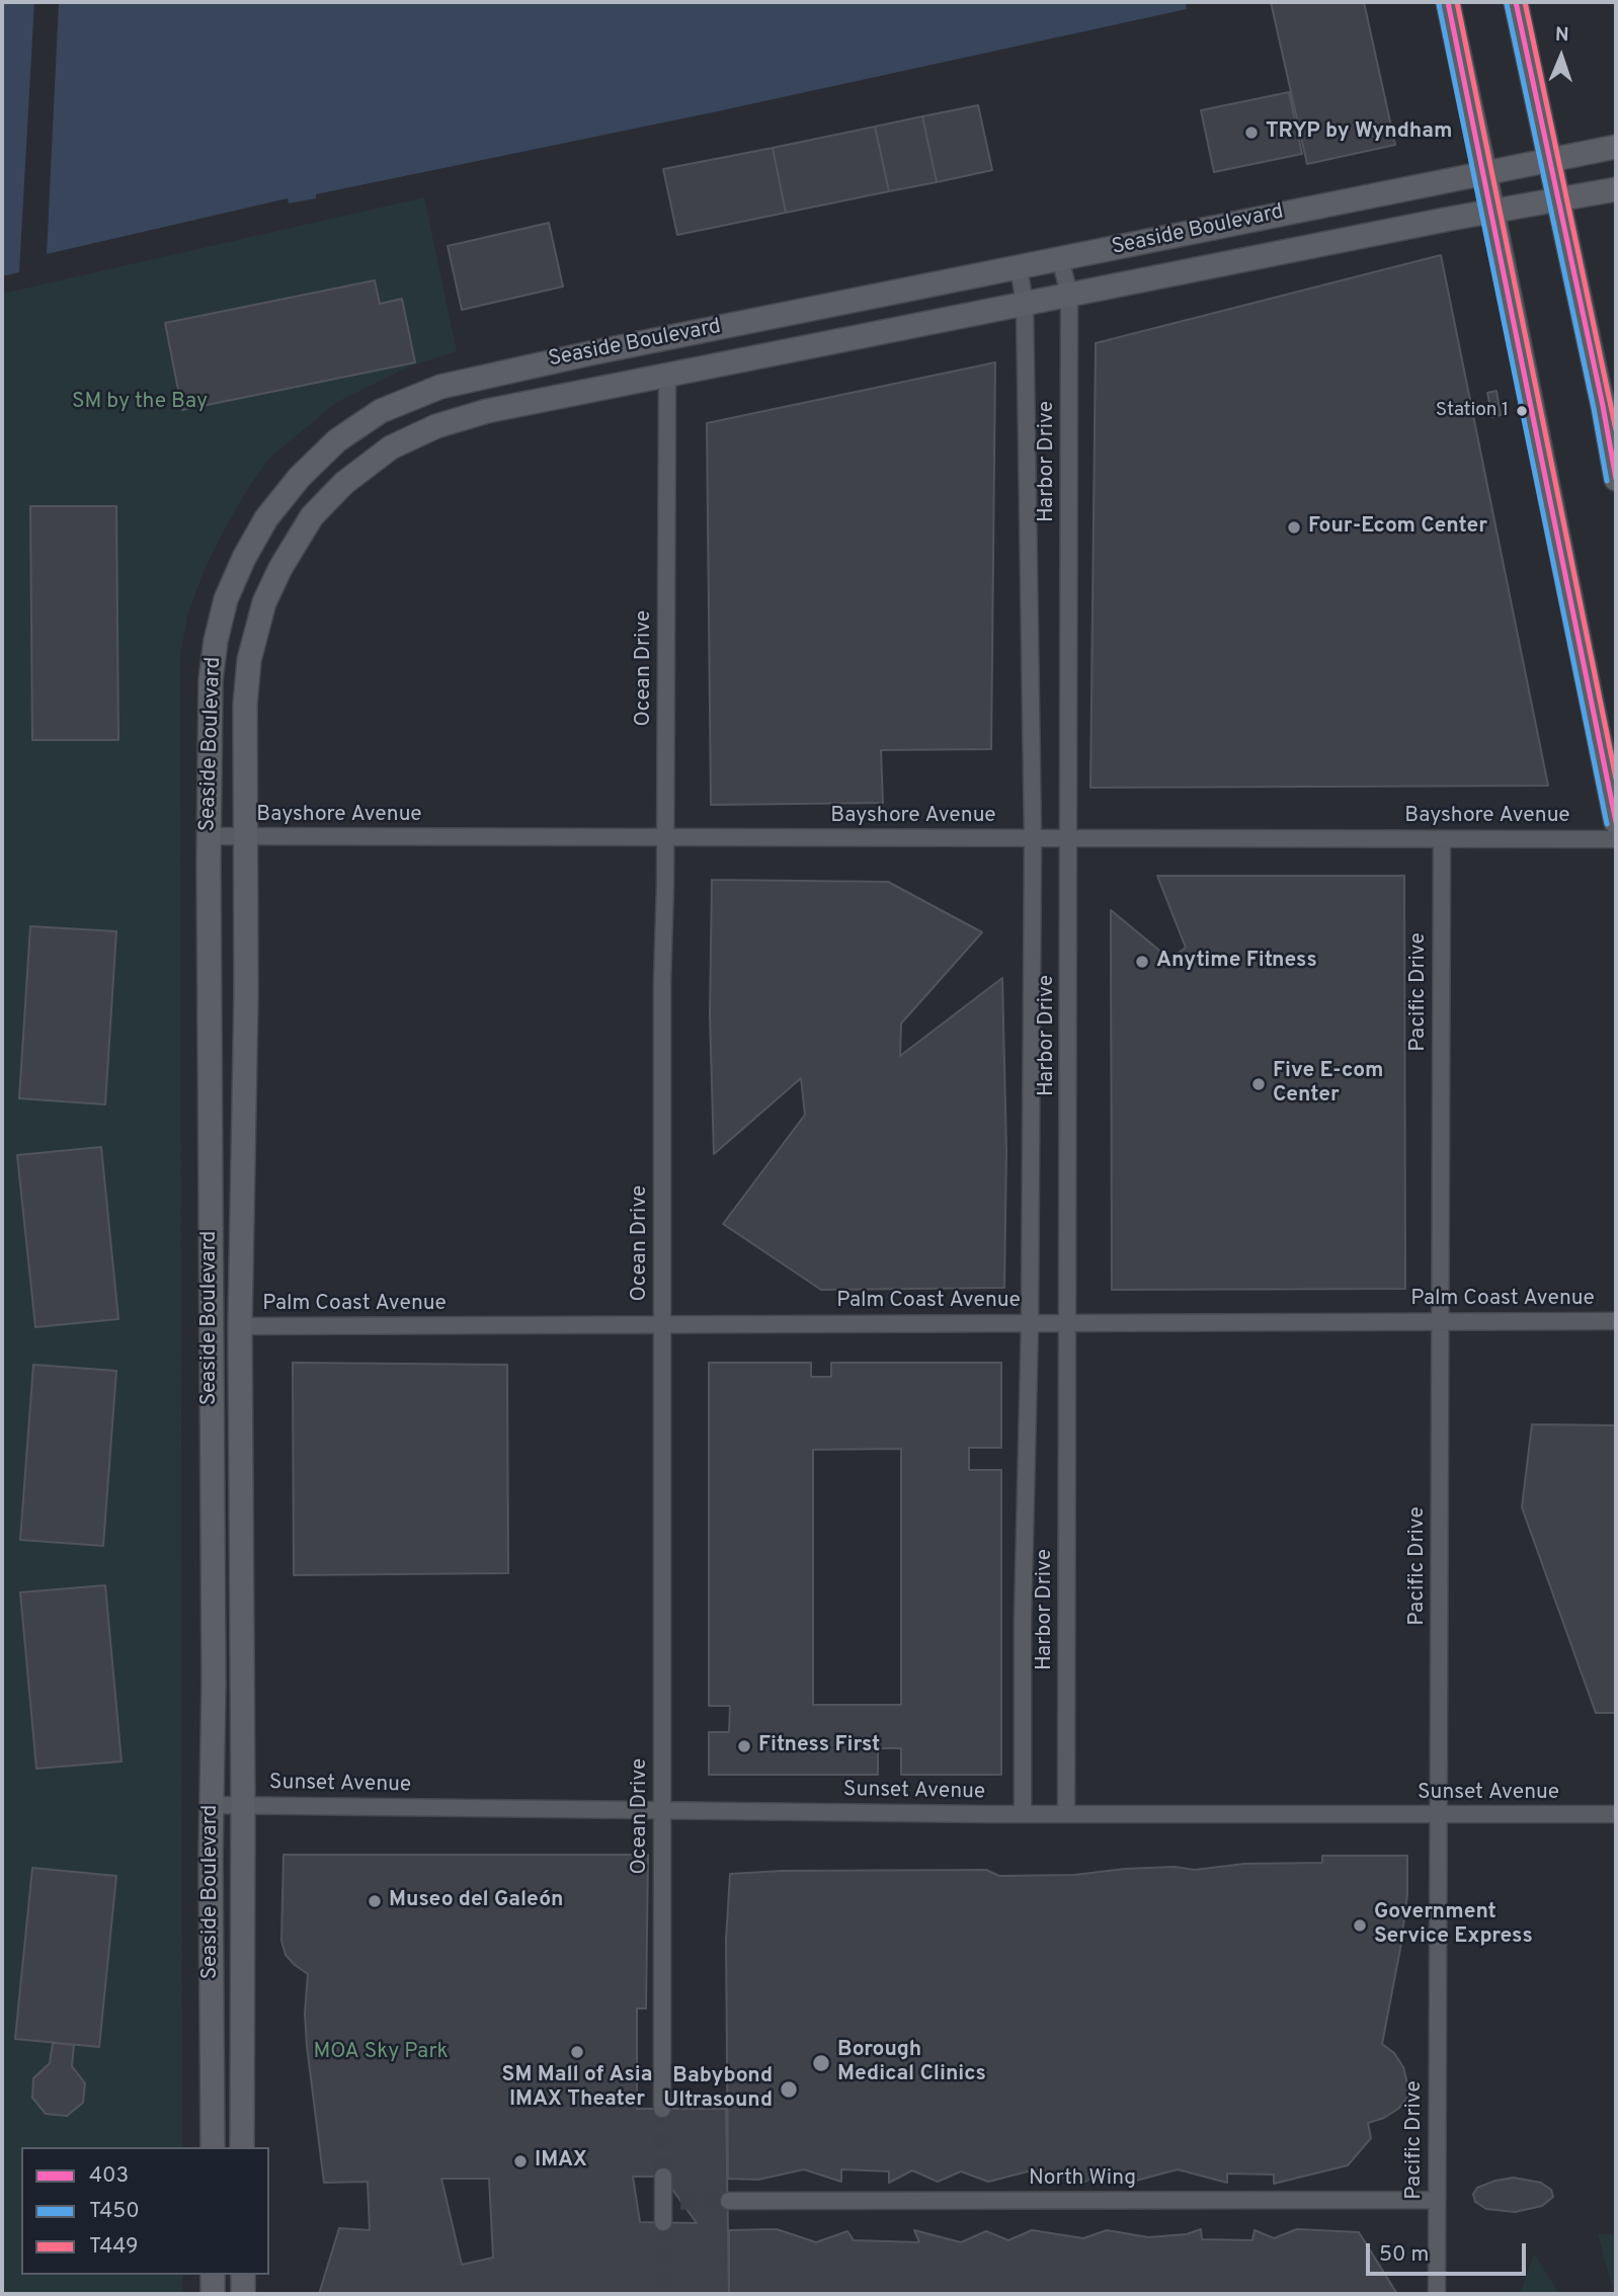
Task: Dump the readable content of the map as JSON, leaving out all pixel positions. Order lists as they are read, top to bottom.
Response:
{
  "streets": {
    "street": [
      "Seaside Boulevard",
      "Harbor Drive",
      "Ocean Drive",
      "Bayshore Avenue",
      "Pacific Drive",
      "Palm Coast Avenue",
      "Sunset Avenue",
      "North Wing"
    ]
  },
  "crossings": [
    ["Seaside Boulevard", "Harbor Drive"],
    ["Seaside Boulevard", "Ocean Drive"],
    ["Seaside Boulevard", "Bayshore Avenue"],
    ["Seaside Boulevard", "Palm Coast Avenue"],
    ["Seaside Boulevard", "Sunset Avenue"],
    ["Harbor Drive", "Bayshore Avenue"],
    ["Harbor Drive", "Palm Coast Avenue"],
    ["Harbor Drive", "Sunset Avenue"],
    ["Ocean Drive", "Bayshore Avenue"],
    ["Ocean Drive", "Palm Coast Avenue"],
    ["Ocean Drive", "Sunset Avenue"],
    ["Bayshore Avenue", "Pacific Drive"],
    ["Pacific Drive", "Palm Coast Avenue"],
    ["Pacific Drive", "Sunset Avenue"],
    ["Pacific Drive", "North Wing"]
  ],
  "parks": ["SM by the Bay", "MOA Sky Park"],
  "places": [
    "TRYP by Wyndham",
    "Station 1",
    "Four-Ecom Center",
    "Anytime Fitness",
    "Five E-com Center",
    "Fitness First",
    "Museo del Galeón",
    "Government Service Express",
    "SM Mall of Asia IMAX Theater",
    "Borough Medical Clinics",
    "Babybond Ultrasound",
    "IMAX"
  ],
  "lines": ["transit line 403", "transit line T449", "transit line T450"],
  "legend": ["403", "T450", "T449"],
  "scale_bar": "50 m",
  "north": "top"
}
